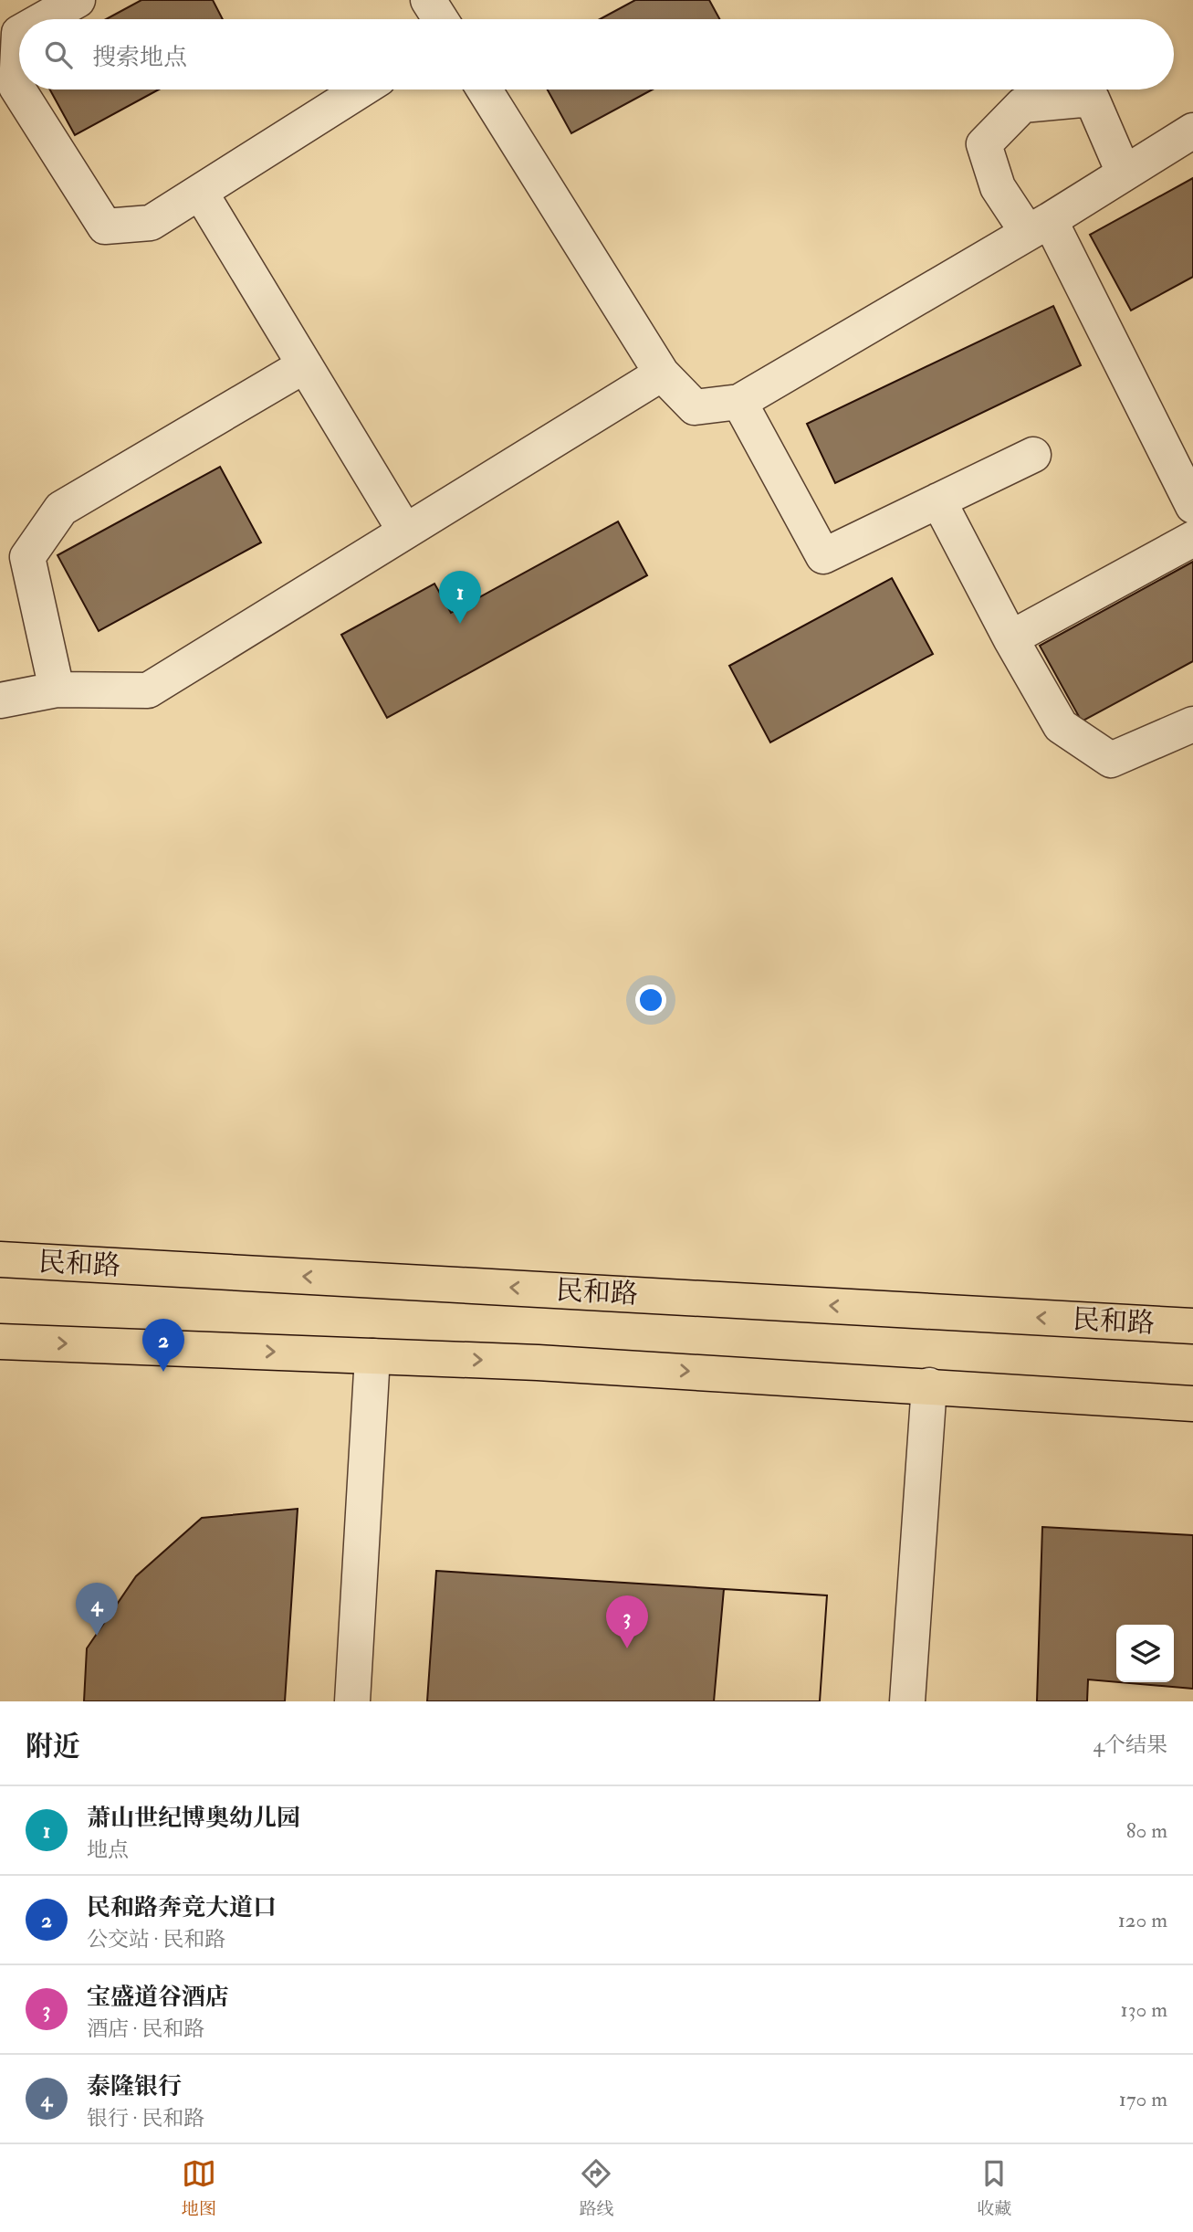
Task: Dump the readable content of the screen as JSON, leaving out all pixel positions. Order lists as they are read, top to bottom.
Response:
{
  "streets": {
    "main road": ["民和路"]
  },
  "page": {
    "search": "搜索地点",
    "pins": [
      "1",
      "2",
      "4",
      "3"
    ],
    "heading": ["附近", "4个结果"],
    "list": [
      {
        "mark": "1",
        "name": "萧山世纪博奥幼儿园",
        "note": "地点",
        "value": "80 m"
      },
      {
        "mark": "2",
        "name": "民和路奔竞大道口",
        "note": "公交站 · 民和路",
        "value": "120 m"
      },
      {
        "mark": "3",
        "name": "宝盛道谷酒店",
        "note": "酒店 · 民和路",
        "value": "130 m"
      },
      {
        "mark": "4",
        "name": "泰隆银行",
        "note": "银行 · 民和路",
        "value": "170 m"
      }
    ],
    "nav": ["地图", "路线", "收藏"]
  }
}
